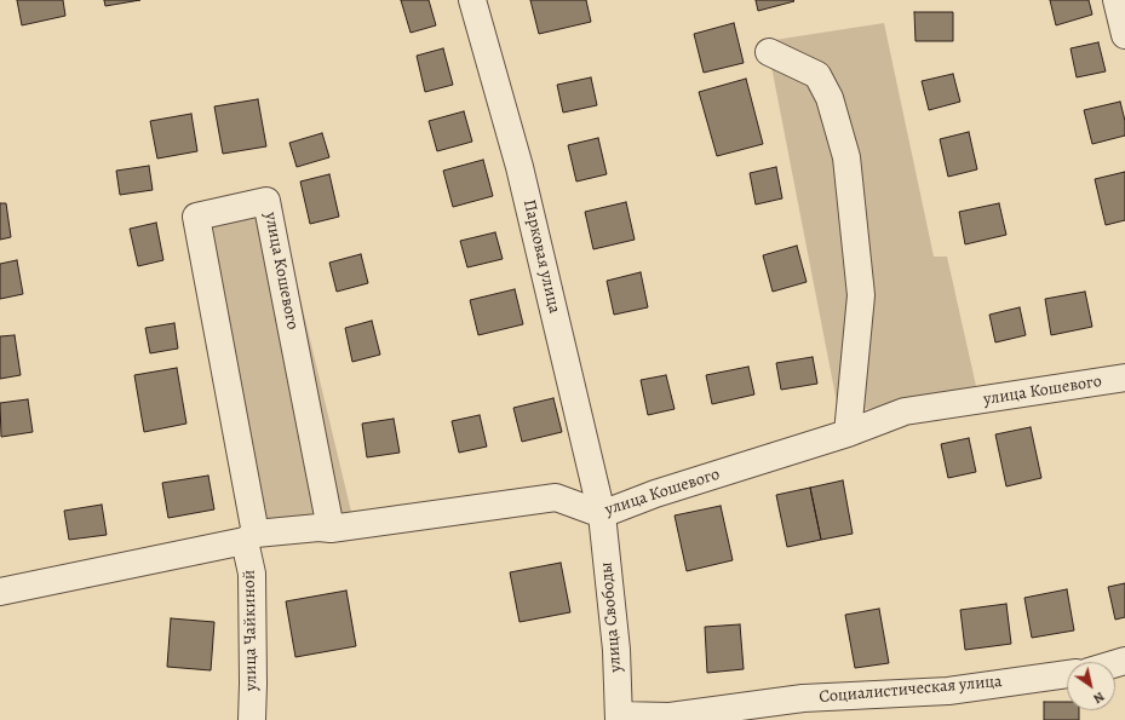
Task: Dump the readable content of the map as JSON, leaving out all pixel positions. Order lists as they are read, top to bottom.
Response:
{
  "streets": {
    "street": [
      "Парковая улица",
      "улица Кошевого",
      "улица Свободы",
      "улица Чайкиной",
      "Социалистическая улица"
    ]
  },
  "crossings": [
    ["Парковая улица", "улица Кошевого"],
    ["Парковая улица", "улица Свободы"],
    ["улица Кошевого", "улица Свободы"],
    ["улица Кошевого", "улица Чайкиной"],
    ["улица Свободы", "Социалистическая улица"]
  ],
  "north": "bottom right"
}
